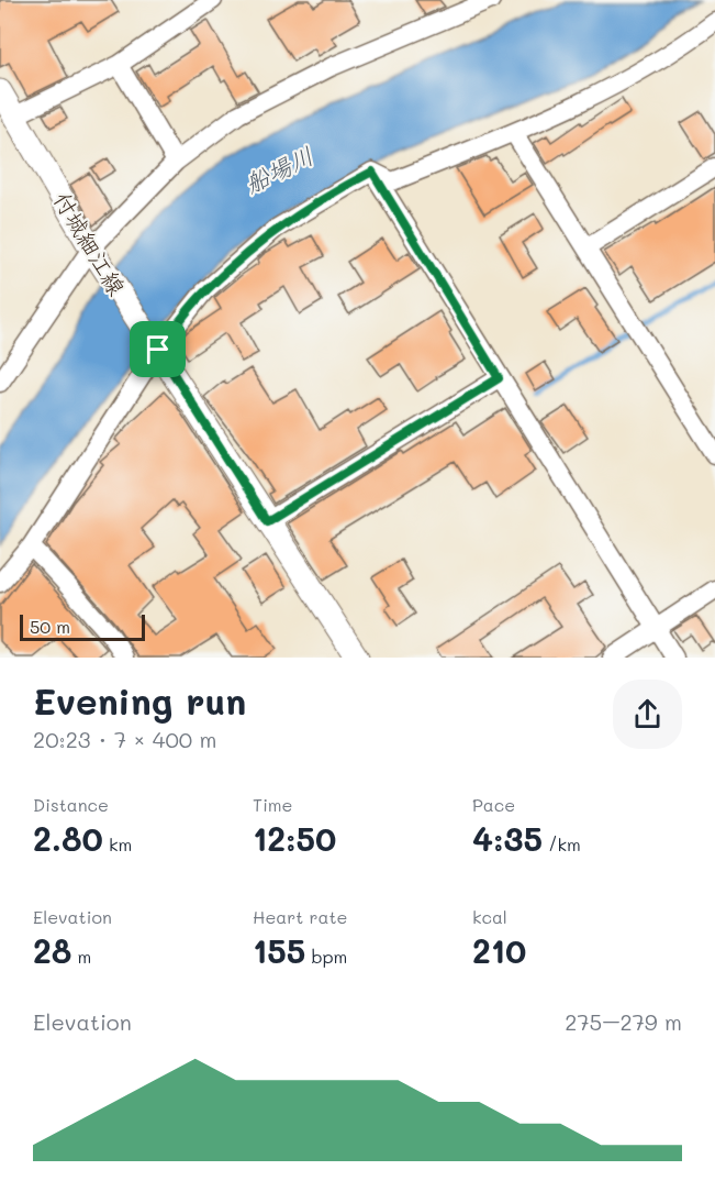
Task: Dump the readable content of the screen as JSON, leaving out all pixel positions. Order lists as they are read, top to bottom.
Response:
{
  "streets": {
    "main road": ["付城細江線"]
  },
  "water": ["船場川"],
  "scale_bar": "50 m",
  "page": {
    "scale": "50 m",
    "heading": ["Evening run", "20:23 · 7 × 400 m"],
    "stats": [
      ["Distance", "2.80 km"],
      ["Time", "12:50"],
      ["Pace", "4:35 /km"],
      ["Elevation", "28 m"],
      ["Heart rate", "155 bpm"],
      ["kcal", "210"]
    ],
    "chart": ["Elevation", "275–279 m"]
  }
}
